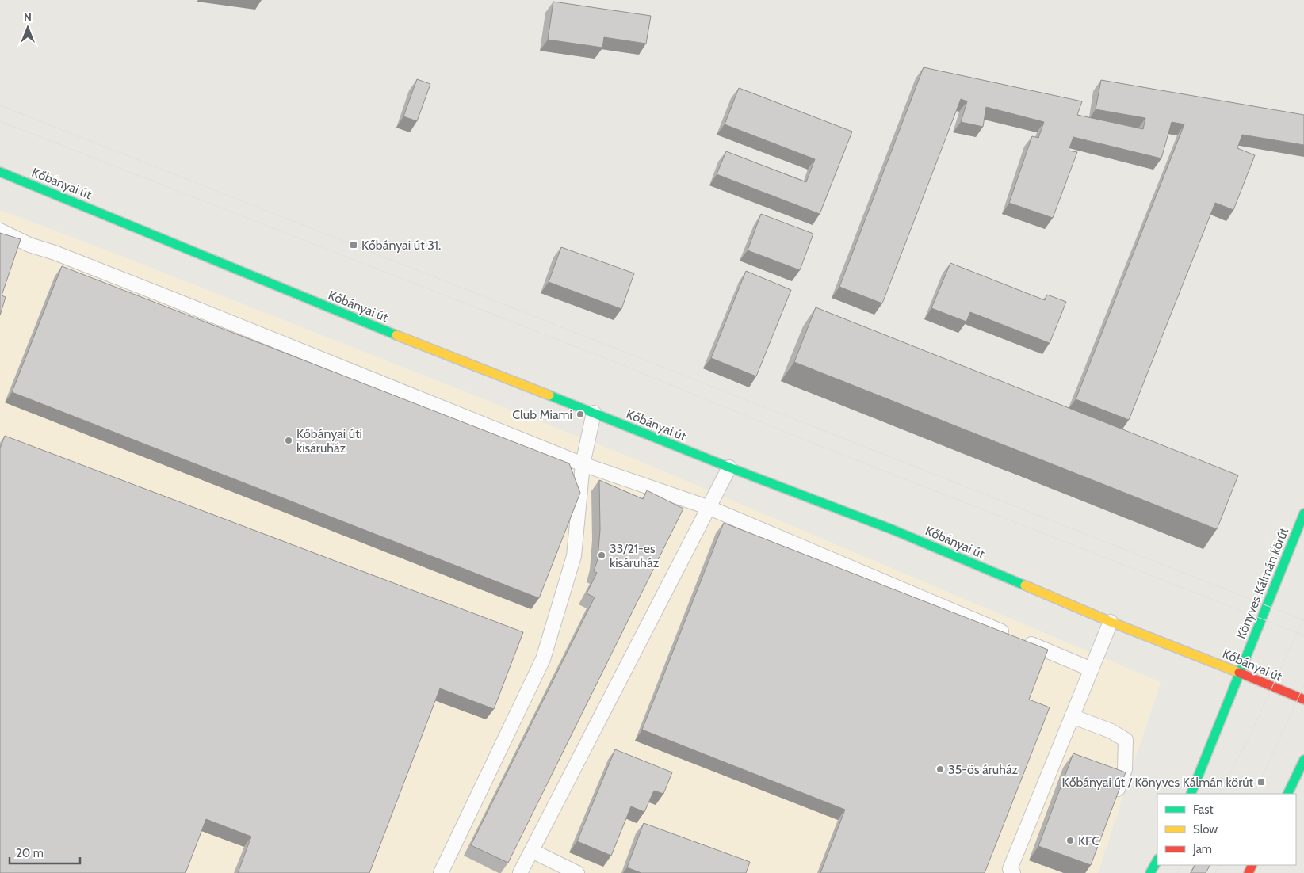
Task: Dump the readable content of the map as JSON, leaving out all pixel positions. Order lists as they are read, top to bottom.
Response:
{
  "streets": {
    "main road": ["Kőbányai út", "Könyves Kálmán körút"]
  },
  "crossings": [
    ["Kőbányai út", "Könyves Kálmán körút"]
  ],
  "places": {
    "transit": ["Kőbányai út 31.", "Kőbányai út / Könyves Kálmán körút"],
    "other": [
      "Club Miami",
      "Kőbányai úti kisáruház",
      "33/21-es kisáruház",
      "35-ös áruház",
      "KFC"
    ]
  },
  "legend": ["Fast", "Slow", "Jam"],
  "scale_bar": "20 m",
  "north": "top"
}
